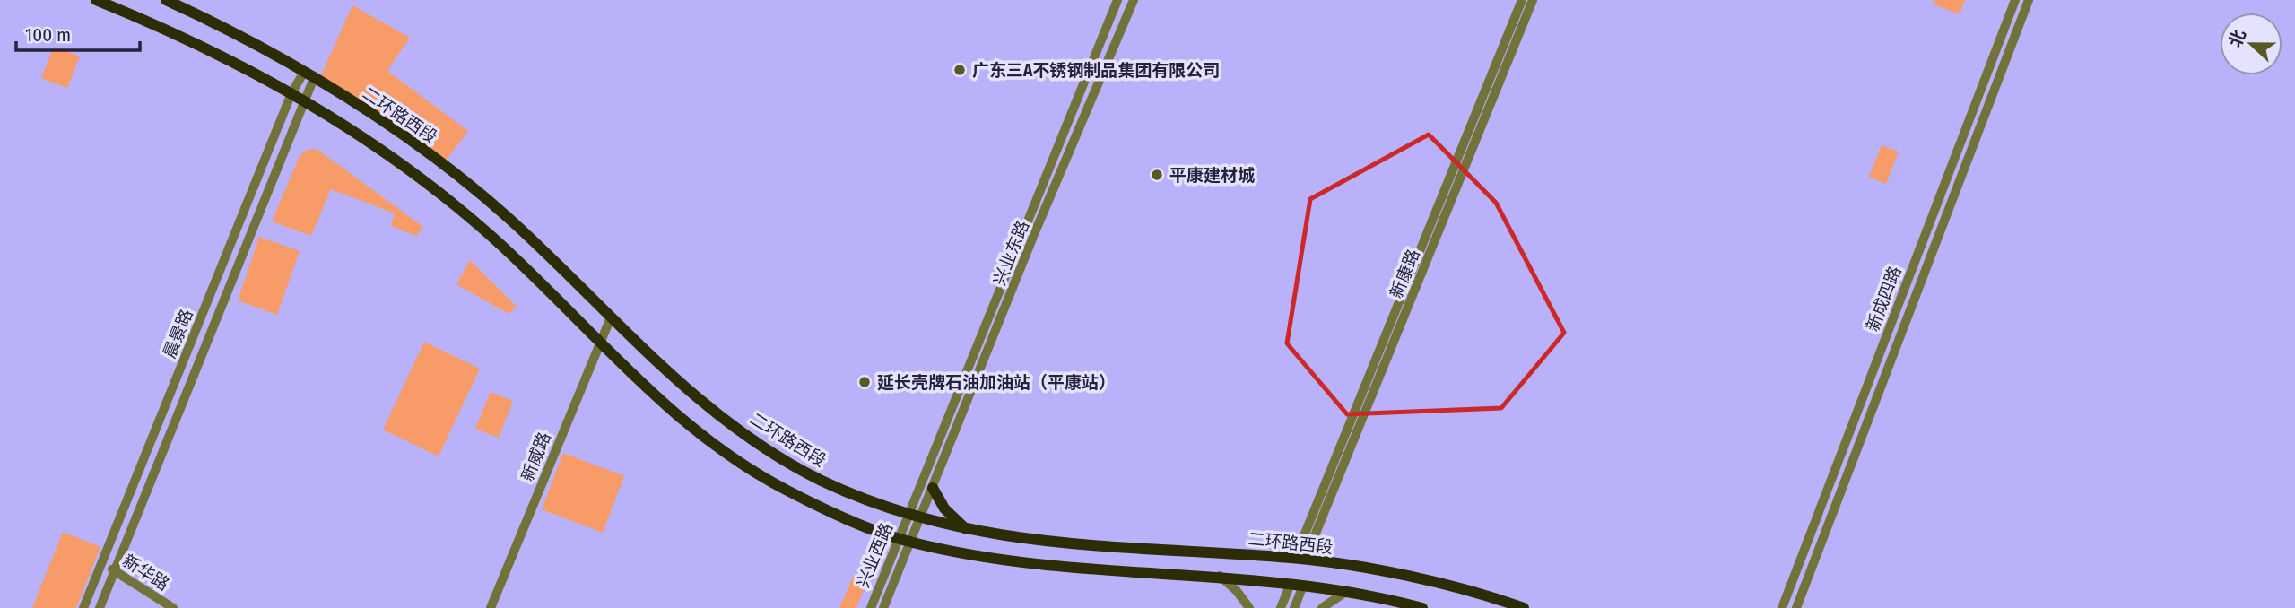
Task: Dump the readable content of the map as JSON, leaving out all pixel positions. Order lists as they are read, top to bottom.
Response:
{
  "streets": {
    "main road": ["二环路西段"],
    "street": [
      "兴业东路",
      "新康路",
      "新成四路",
      "晨景路",
      "新威路",
      "兴业西路",
      "新华路"
    ]
  },
  "crossings": [
    ["二环路西段", "兴业东路"],
    ["二环路西段", "新康路"],
    ["二环路西段", "晨景路"],
    ["二环路西段", "新威路"],
    ["二环路西段", "兴业西路"],
    ["兴业东路", "兴业西路"],
    ["晨景路", "新华路"]
  ],
  "places": ["广东三A不锈钢制品集团有限公司", "平康建材城", "延长壳牌石油加油站（平康站）"],
  "scale_bar": "100 m",
  "north": "left"
}
